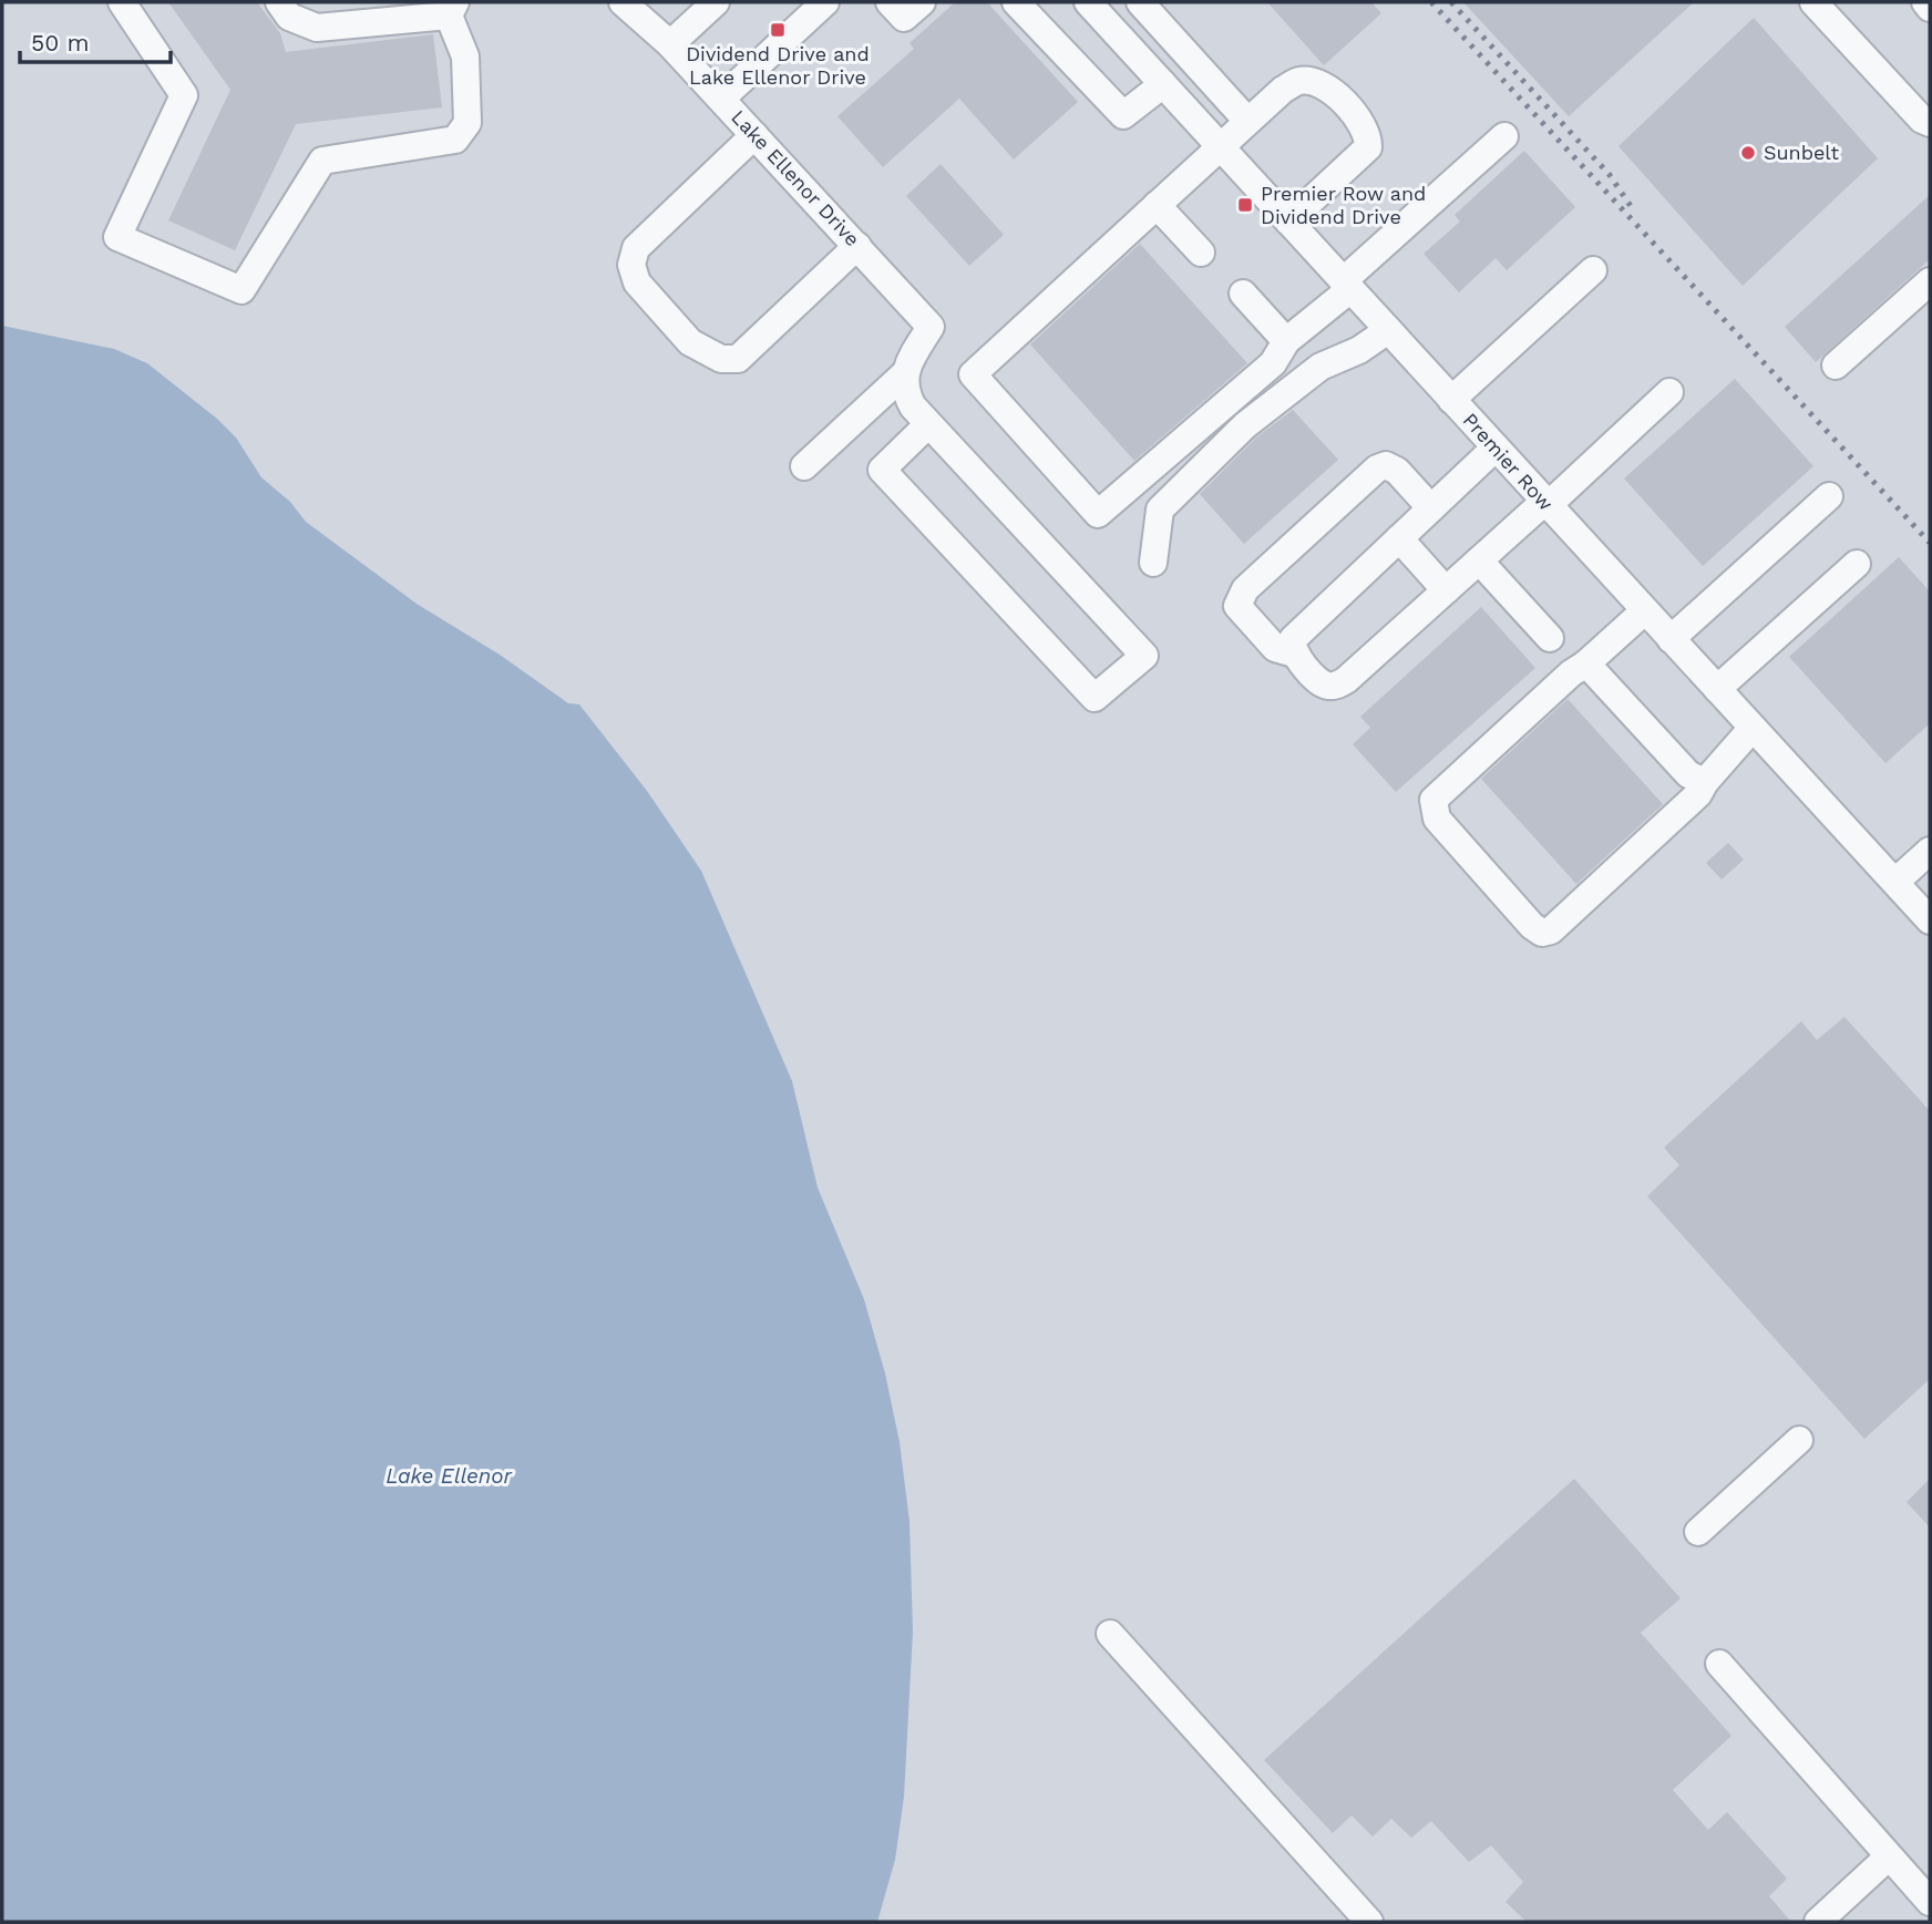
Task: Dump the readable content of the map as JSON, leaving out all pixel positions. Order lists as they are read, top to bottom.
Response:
{
  "streets": {
    "street": ["Lake Ellenor Drive", "Premier Row"]
  },
  "water": ["Lake Ellenor"],
  "places": {
    "transit": ["Dividend Drive and Lake Ellenor Drive", "Premier Row and Dividend Drive"],
    "other": ["Sunbelt"]
  },
  "scale_bar": "50 m"
}
